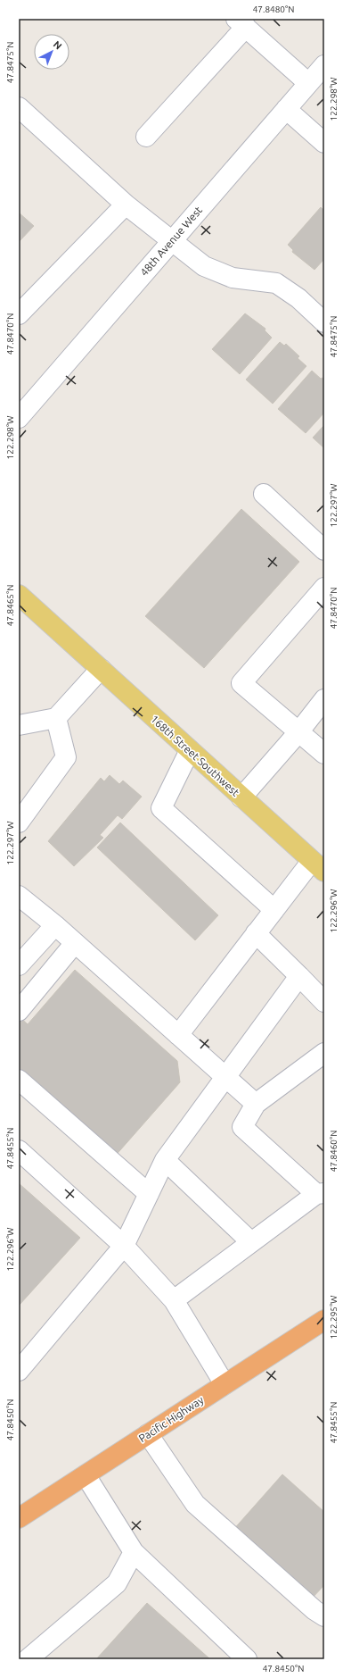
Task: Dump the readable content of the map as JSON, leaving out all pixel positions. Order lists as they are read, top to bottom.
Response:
{
  "streets": {
    "highway": ["Pacific Highway"],
    "main road": ["168th Street Southwest"],
    "street": ["48th Avenue West"]
  },
  "north": "top right",
  "coordinates": [
    "47.8480°N",
    "47.8475°N",
    "122.298°W",
    "47.8470°N",
    "122.297°W",
    "47.8465°N",
    "122.296°W",
    "47.8455°N",
    "47.8460°N",
    "122.295°W",
    "47.8450°N"
  ]
}
